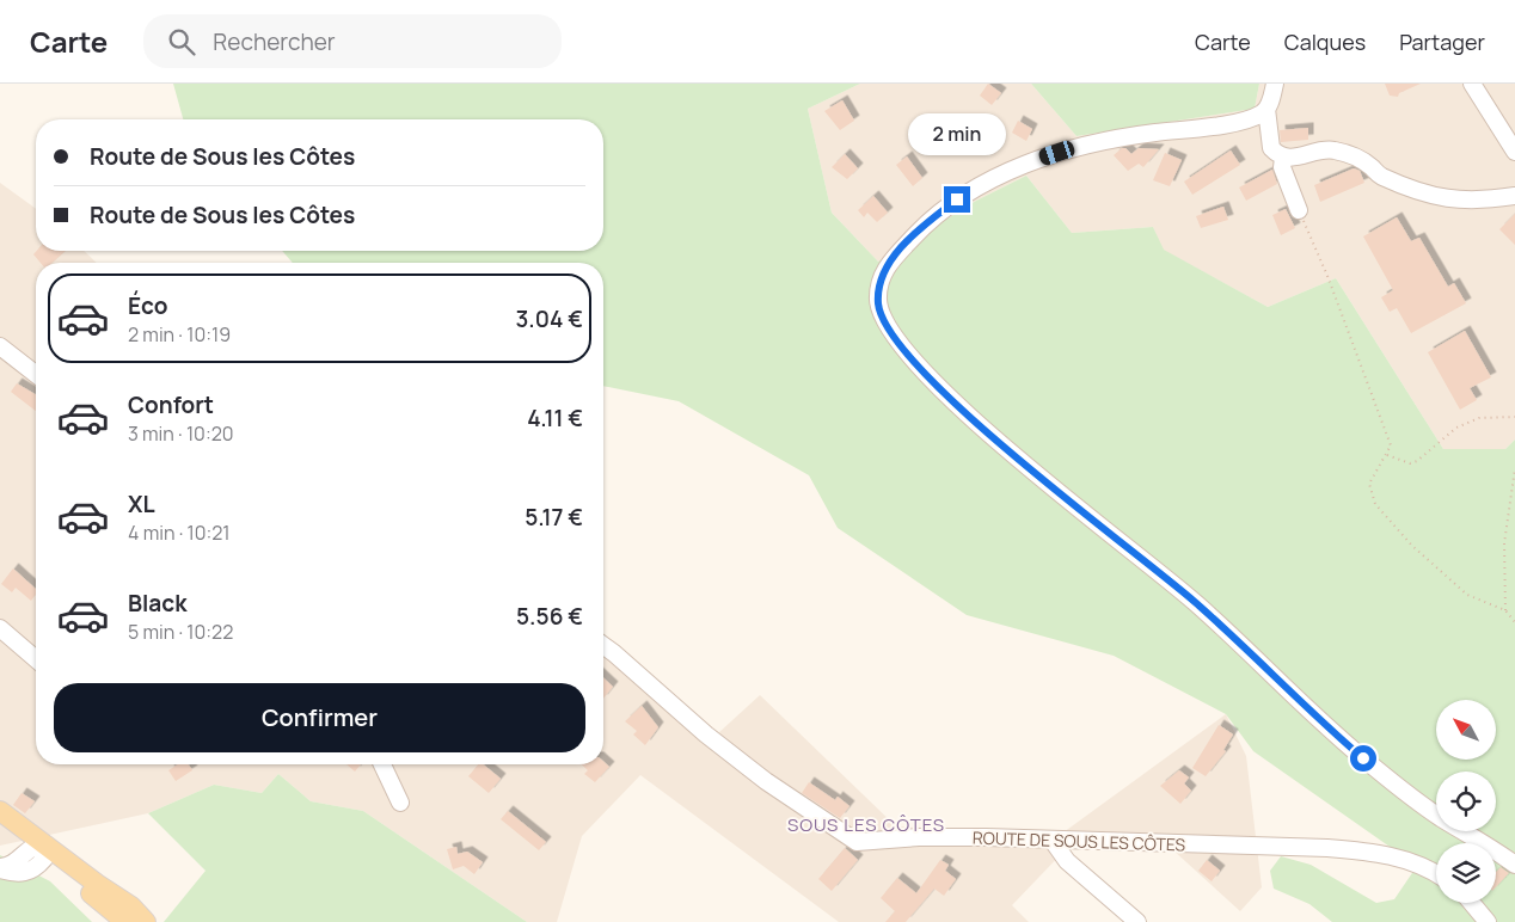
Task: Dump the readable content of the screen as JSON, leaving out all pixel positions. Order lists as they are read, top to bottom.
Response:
{
  "streets": {
    "street": ["ROUTE DE SOUS LES CÔTES"]
  },
  "districts": ["SOUS LES CÔTES"],
  "north": "top left",
  "page": {
    "header": "Carte",
    "search": "Rechercher",
    "nav": ["Carte", "Calques", "Partager"],
    "bubble": "2 min",
    "banner": ["Route de Sous les Côtes", "Route de Sous les Côtes"],
    "list": [
      {
        "name": "Éco",
        "note": "2 min · 10:19",
        "value": "3.04 €"
      },
      {
        "name": "Confort",
        "note": "3 min · 10:20",
        "value": "4.11 €"
      },
      {
        "name": "XL",
        "note": "4 min · 10:21",
        "value": "5.17 €"
      },
      {
        "name": "Black",
        "note": "5 min · 10:22",
        "value": "5.56 €"
      }
    ],
    "buttons": "Confirmer"
  }
}
